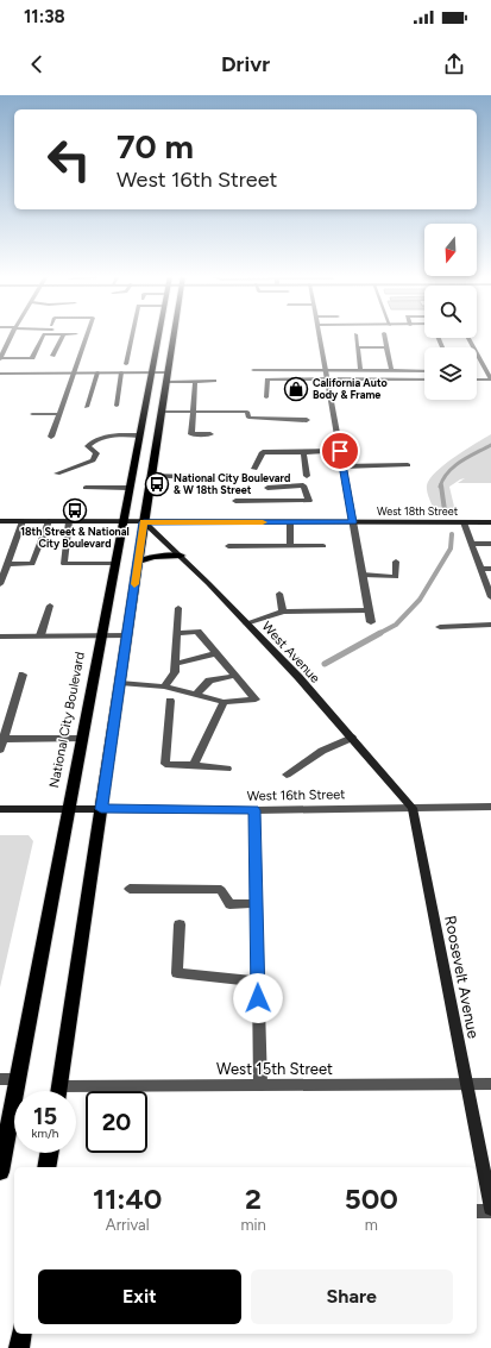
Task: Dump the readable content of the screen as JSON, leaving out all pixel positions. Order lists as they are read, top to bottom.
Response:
{
  "streets": {
    "main road": ["National City Boulevard"],
    "street": [
      "West 18th Street",
      "West Avenue",
      "West 16th Street",
      "Roosevelt Avenue",
      "West 15th Street"
    ]
  },
  "crossings": [
    ["West 18th Street", "West Avenue"],
    ["West 18th Street", "National City Boulevard"],
    ["West Avenue", "West 16th Street"],
    ["West Avenue", "Roosevelt Avenue"],
    ["West 16th Street", "Roosevelt Avenue"],
    ["Roosevelt Avenue", "West 15th Street"]
  ],
  "places": {
    "shop": ["California Auto Body & Frame"],
    "bus stop": ["National City Boulevard & W 18th Street", "18th Street & National City Boulevard"]
  },
  "north": "bottom",
  "page": {
    "status": "11:38",
    "header": "Drivr",
    "turn": ["70 m", "West 16th Street"],
    "speed": "15 km/h",
    "limit": "20",
    "eta": [
      "11:40",
      "Arrival",
      "2",
      "min",
      "500",
      "m"
    ],
    "buttons": ["Exit", "Share"]
  }
}
